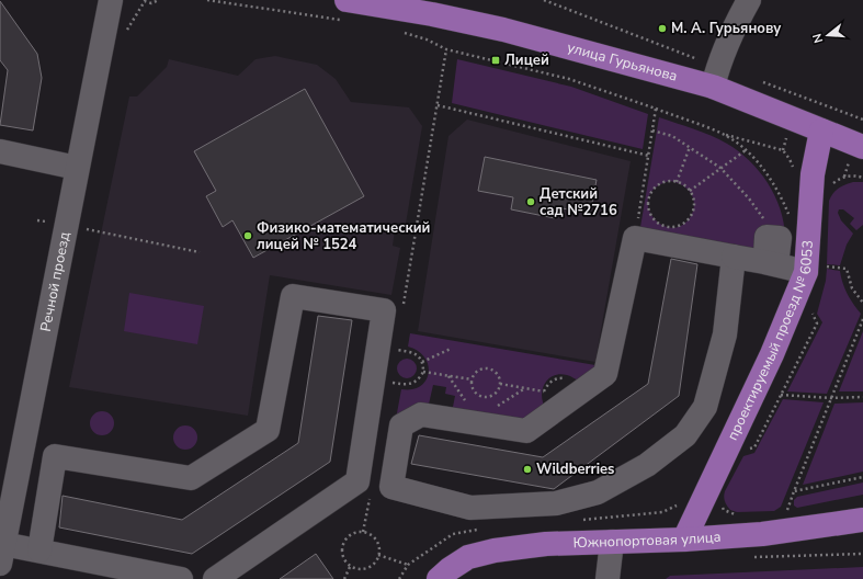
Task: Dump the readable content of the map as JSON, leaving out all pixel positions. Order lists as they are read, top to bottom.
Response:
{
  "streets": {
    "main road": ["улица Гурьянова", "проектируемый проезд № 6053", "Южнопортовая улица"],
    "street": ["Речной проезд"]
  },
  "crossings": [
    ["улица Гурьянова", "проектируемый проезд № 6053"],
    ["проектируемый проезд № 6053", "Южнопортовая улица"]
  ],
  "places": {
    "other": [
      "М. А. Гурьянову",
      "Детский сад №2716",
      "Физико-математический лицей № 1524",
      "Wildberries"
    ],
    "transit": ["Лицей"]
  },
  "north": "left"
}
